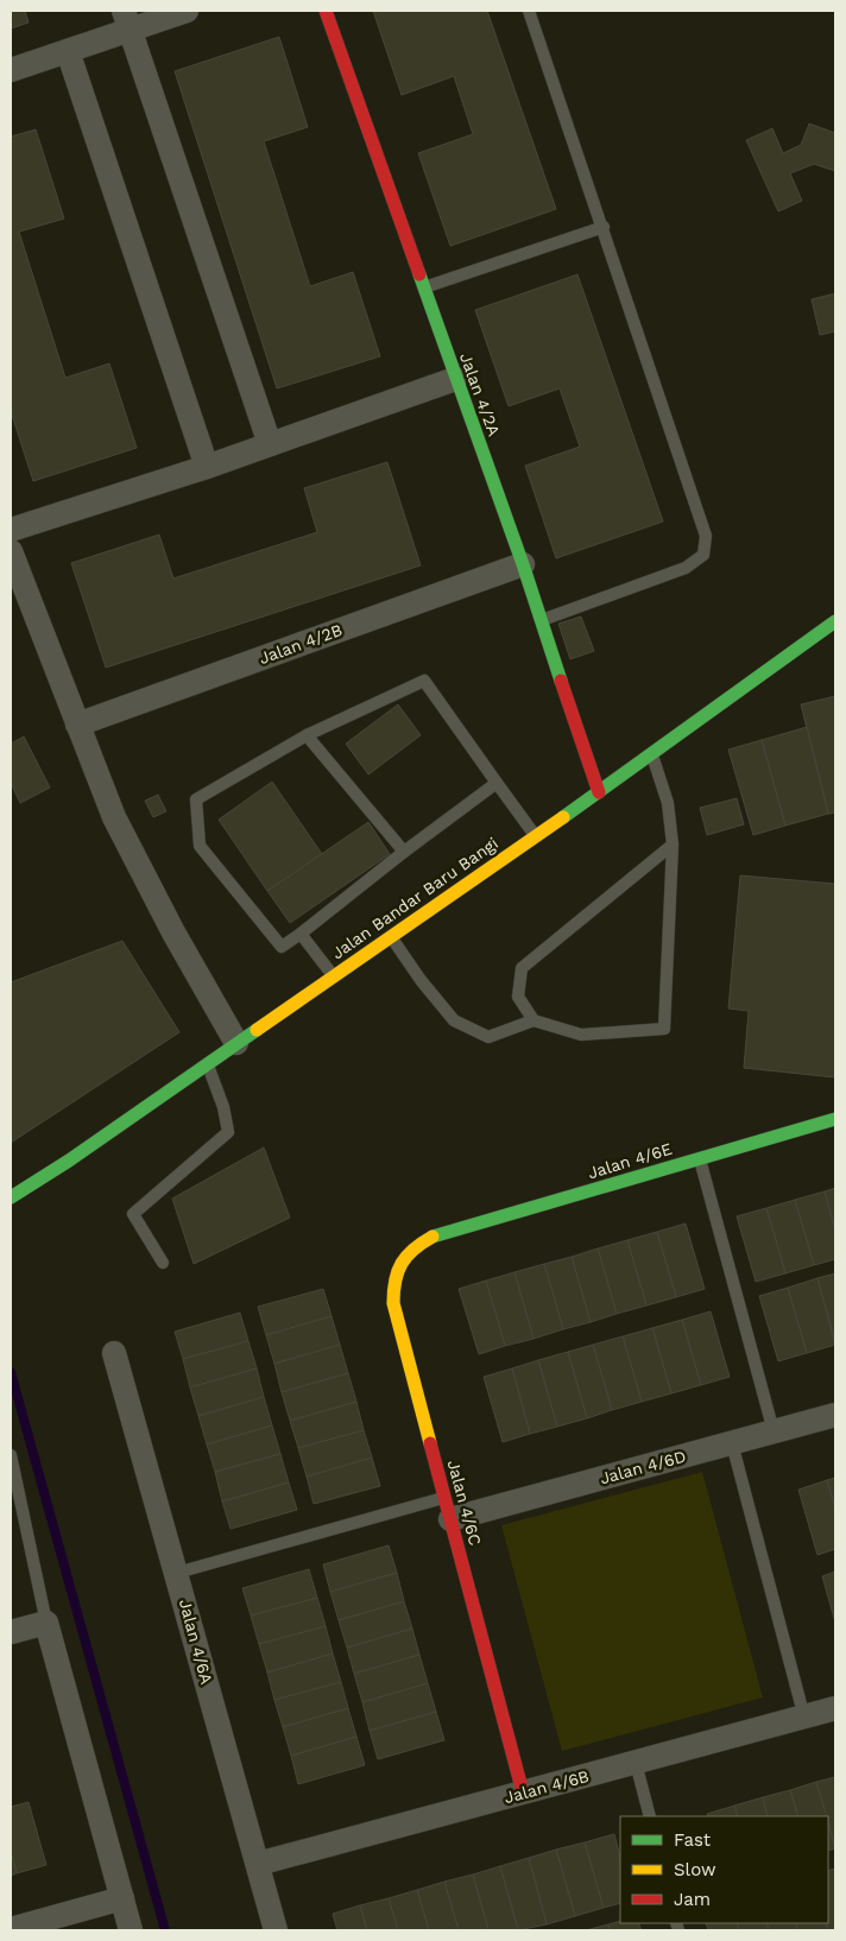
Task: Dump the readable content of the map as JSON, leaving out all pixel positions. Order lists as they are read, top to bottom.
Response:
{
  "streets": {
    "street": [
      "Jalan 4/2A",
      "Jalan 4/2B",
      "Jalan Bandar Baru Bangi",
      "Jalan 4/6E",
      "Jalan 4/6D",
      "Jalan 4/6C",
      "Jalan 4/6A",
      "Jalan 4/6B"
    ]
  },
  "crossings": [
    ["Jalan 4/2A", "Jalan 4/2B"],
    ["Jalan 4/2A", "Jalan Bandar Baru Bangi"],
    ["Jalan 4/6E", "Jalan 4/6C"],
    ["Jalan 4/6D", "Jalan 4/6C"],
    ["Jalan 4/6C", "Jalan 4/6B"],
    ["Jalan 4/6A", "Jalan 4/6B"]
  ],
  "legend": ["Fast", "Slow", "Jam"]
}
